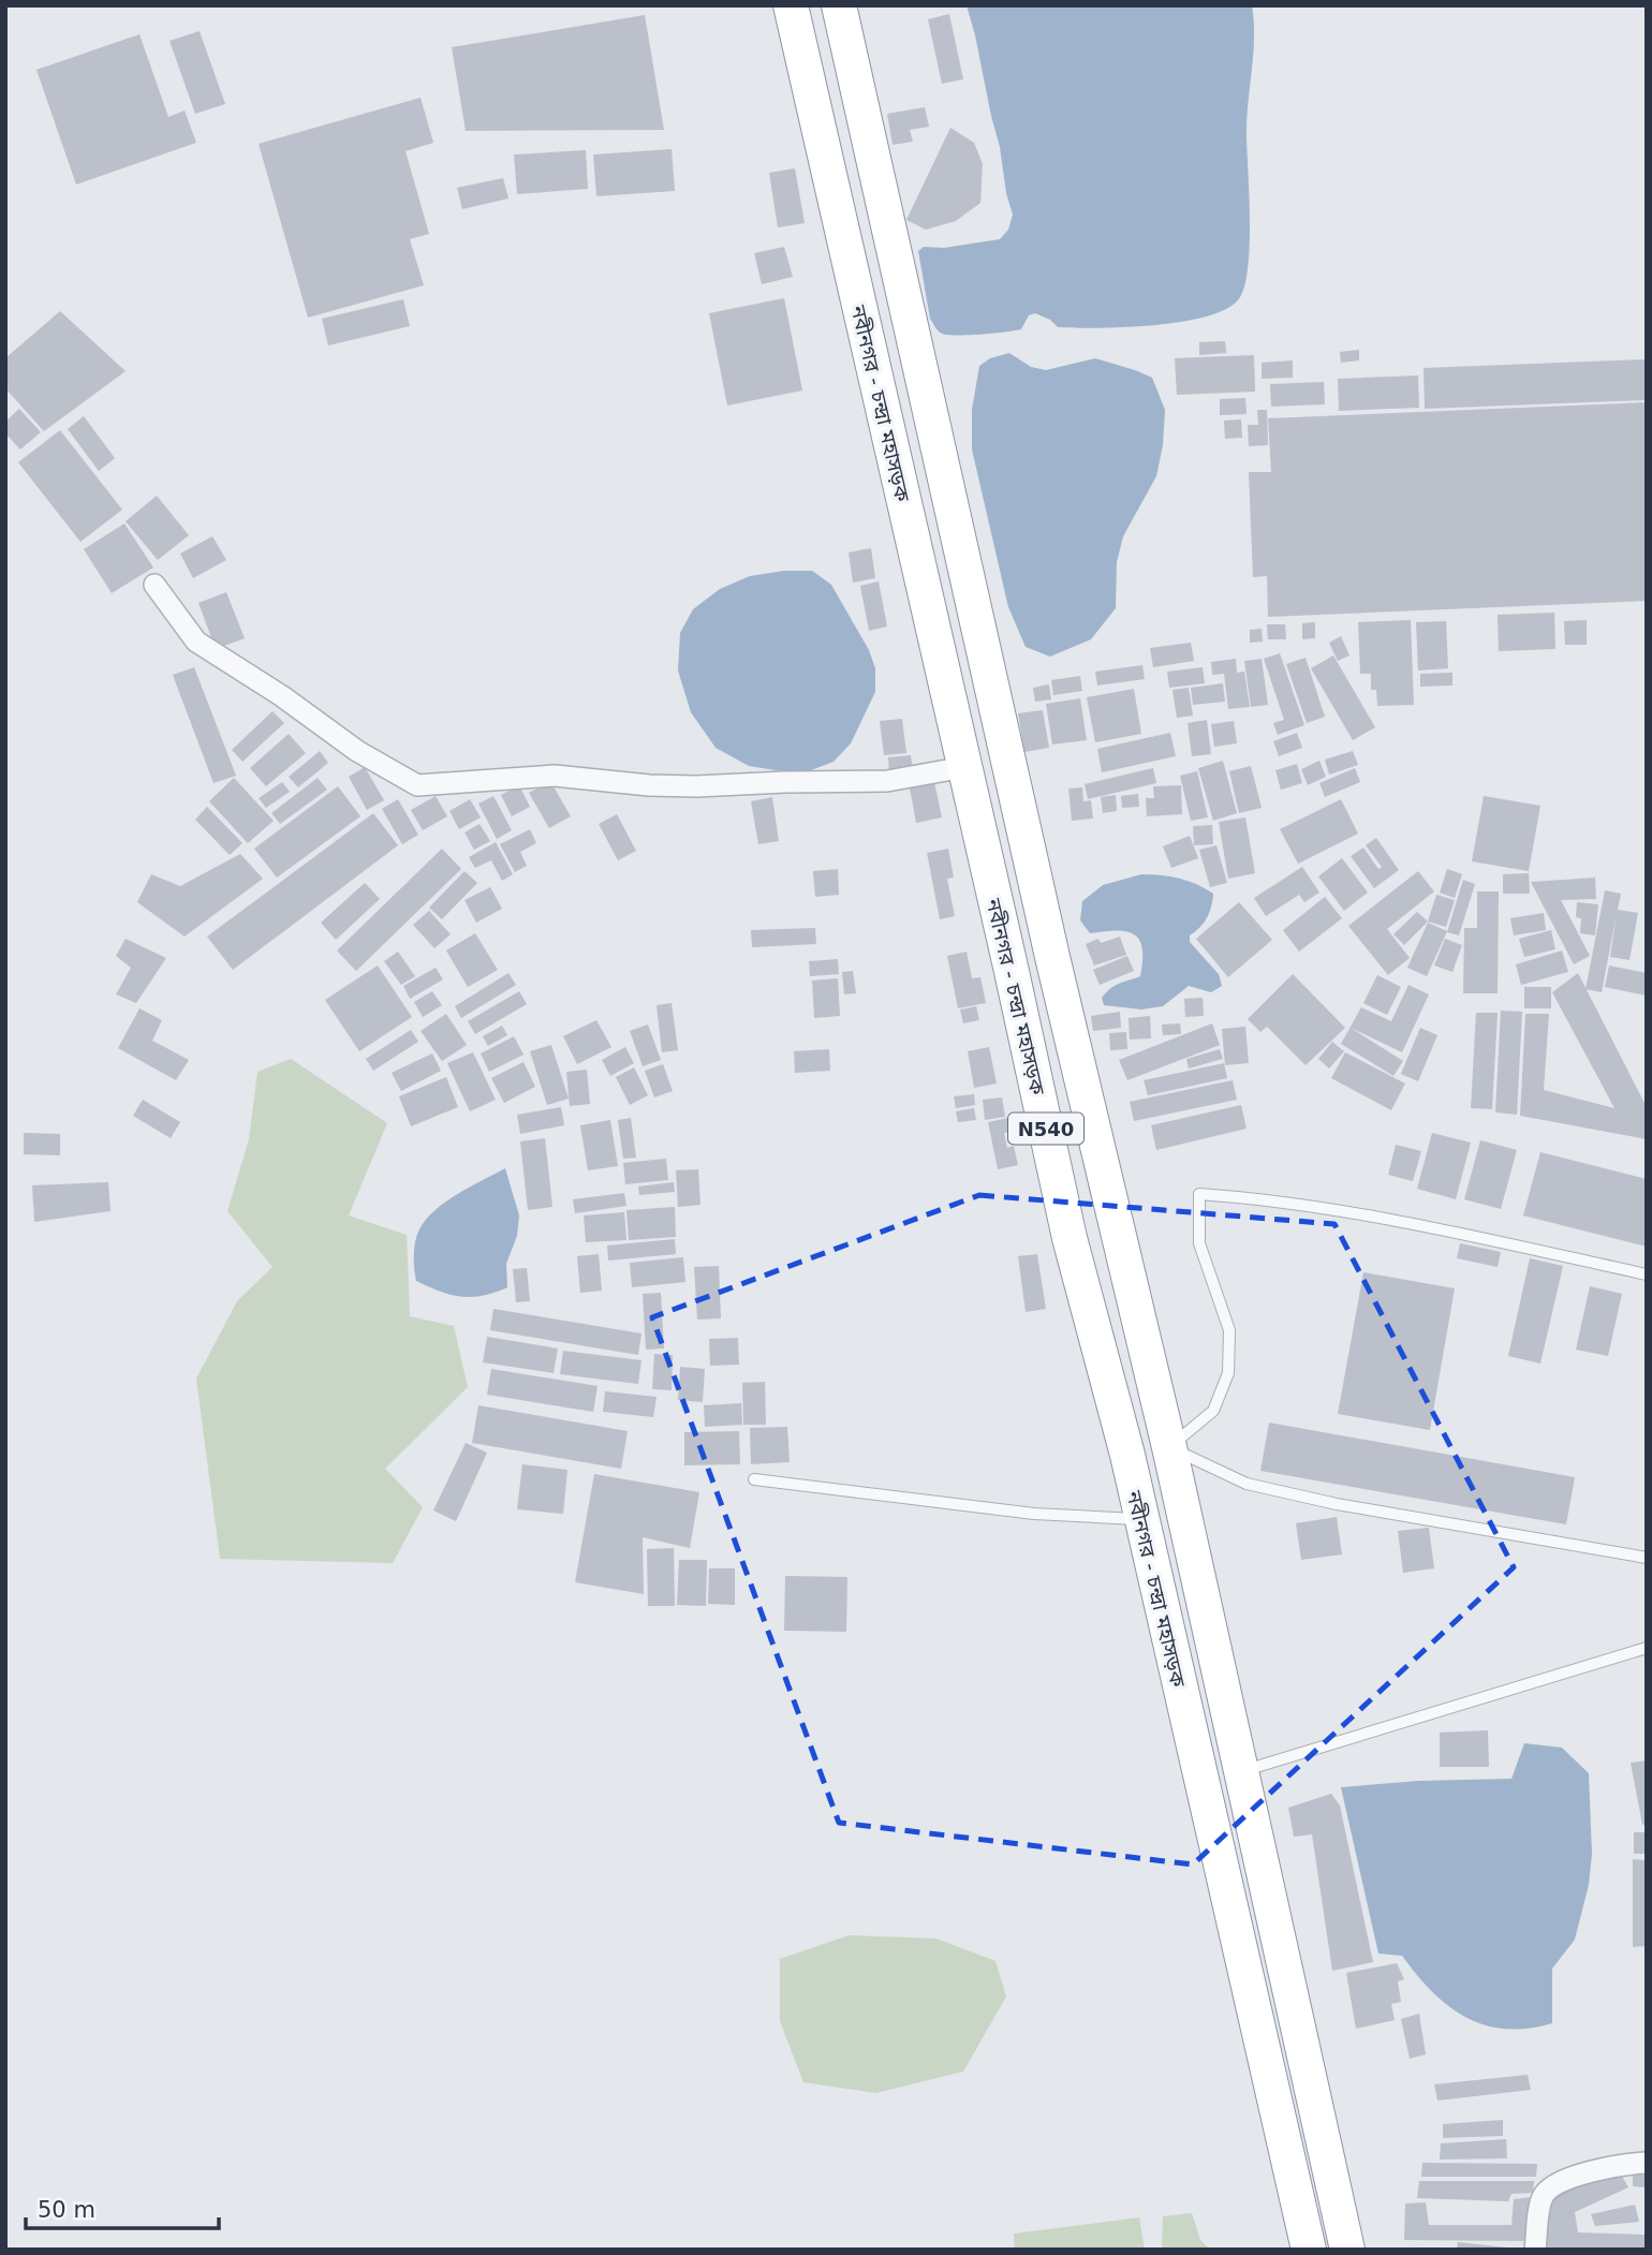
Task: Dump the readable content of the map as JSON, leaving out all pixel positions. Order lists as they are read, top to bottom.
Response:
{
  "streets": {
    "highway": ["নবীনগর - চন্দ্রা মহাসড়ক", "N540"]
  },
  "scale_bar": "50 m"
}
